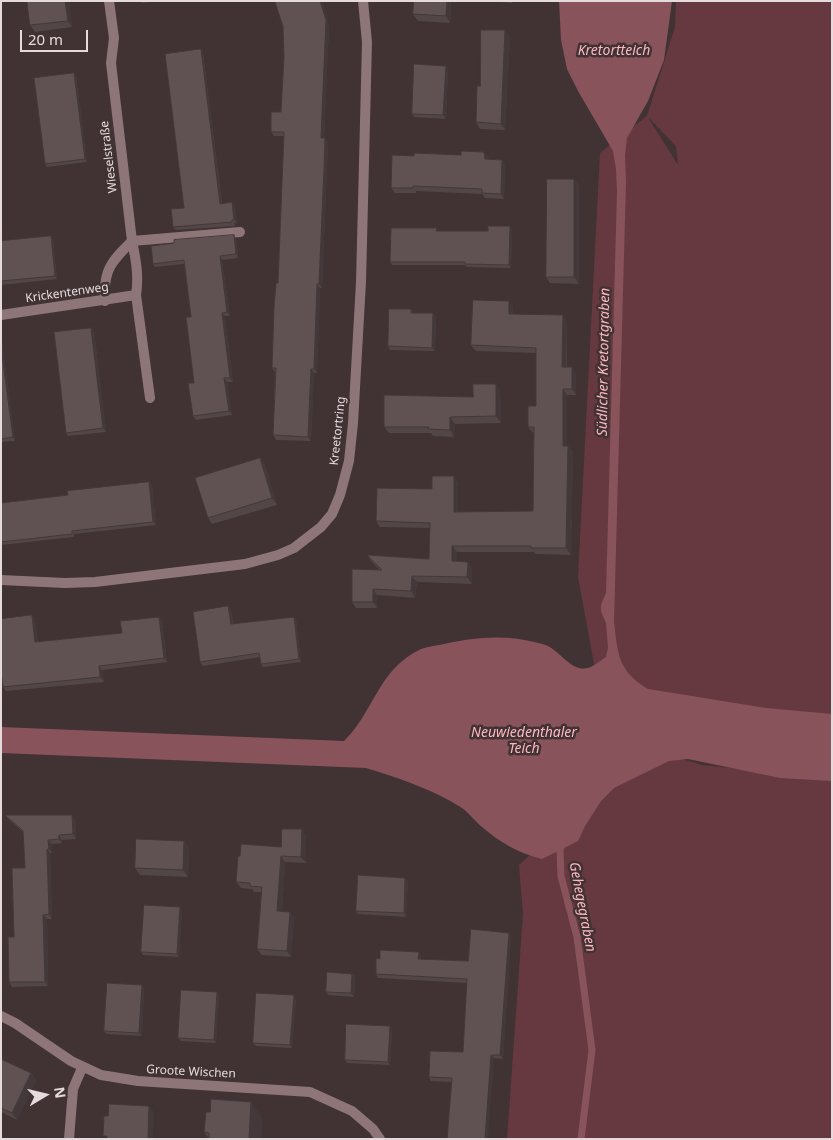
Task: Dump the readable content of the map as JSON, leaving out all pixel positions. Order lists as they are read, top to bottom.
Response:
{
  "streets": {
    "street": [
      "Wieselstraße",
      "Krickentenweg",
      "Kreetortring",
      "Groote Wischen"
    ]
  },
  "crossings": [
    ["Wieselstraße", "Krickentenweg"]
  ],
  "water": [
    "Kretortteich",
    "Südlicher Kretortgraben",
    "Neuwiedenthaler Teich",
    "Gehegegraben"
  ],
  "scale_bar": "20 m",
  "north": "right"
}
